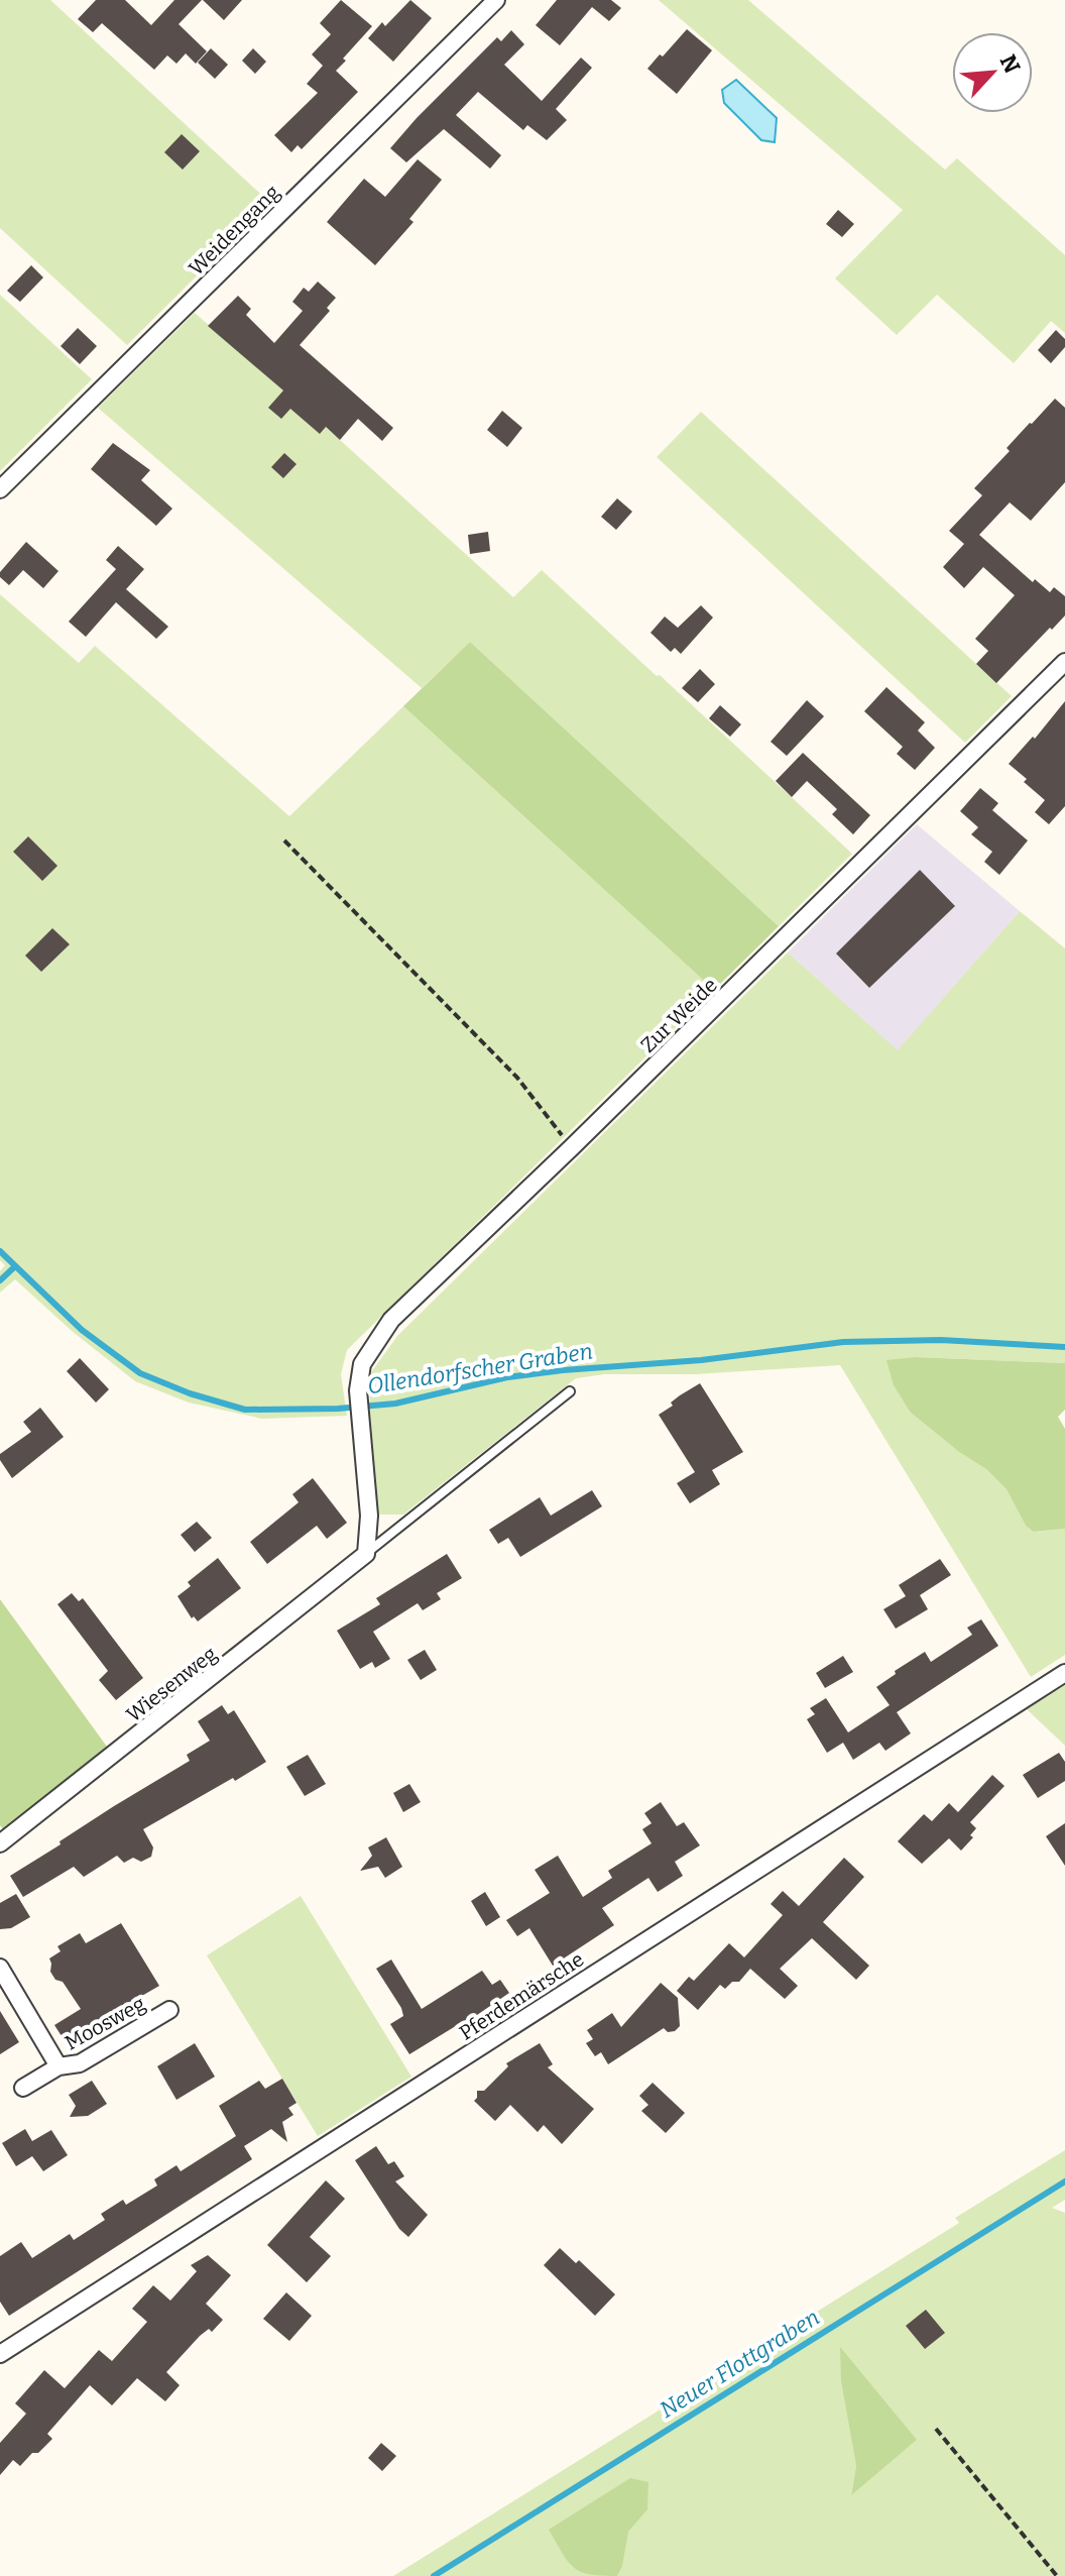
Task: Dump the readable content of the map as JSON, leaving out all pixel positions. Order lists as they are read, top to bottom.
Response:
{
  "streets": {
    "street": [
      "Weidengang",
      "Zur Weide",
      "Wiesenweg",
      "Pferdemärsche",
      "Moosweg"
    ]
  },
  "crossings": [
    ["Zur Weide", "Wiesenweg"]
  ],
  "water": ["Ollendorfscher Graben", "Neuer Flottgraben"],
  "north": "top right"
}
